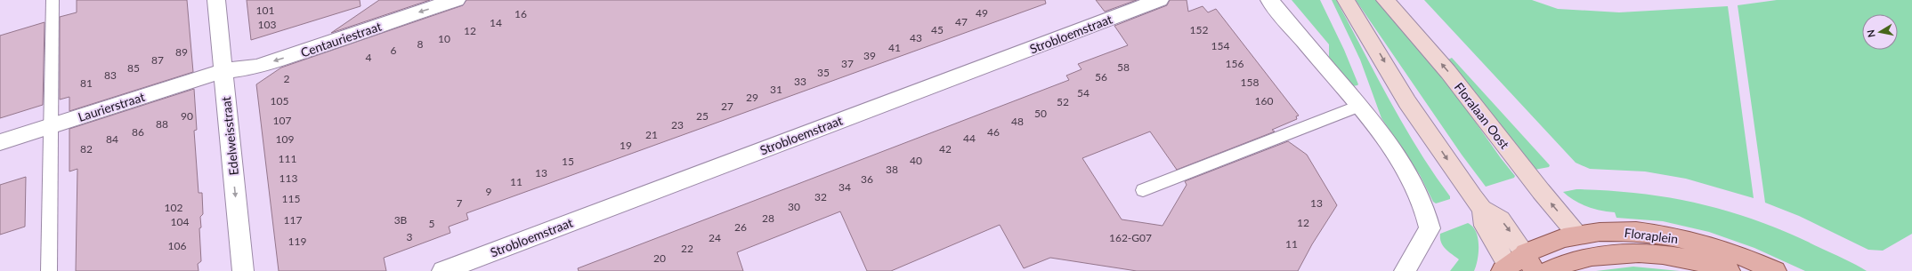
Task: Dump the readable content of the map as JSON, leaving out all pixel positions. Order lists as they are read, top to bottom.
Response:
{
  "streets": {
    "main road": ["Floralaan Oost", "Floraplein"],
    "street": [
      "Strobloemstraat",
      "Centauriestraat",
      "Laurierstraat",
      "Edelweisstraat"
    ]
  },
  "crossings": [
    ["Centauriestraat", "Laurierstraat"],
    ["Centauriestraat", "Edelweisstraat"],
    ["Laurierstraat", "Edelweisstraat"],
    ["Floralaan Oost", "Floraplein"]
  ],
  "one_way": ["Centauriestraat", "Edelweisstraat"],
  "house_numbers": [
    "101",
    "49",
    "16",
    "47",
    "14",
    "103",
    "45",
    "152",
    "12",
    "43",
    "10",
    "8",
    "154",
    "41",
    "6",
    "89",
    "39",
    "4",
    "87",
    "37",
    "156",
    "58",
    "85",
    "35",
    "83",
    "56",
    "2",
    "33",
    "158",
    "81",
    "31",
    "54",
    "29",
    "105",
    "160",
    "52",
    "27",
    "50",
    "90",
    "25",
    "107",
    "48",
    "88",
    "23",
    "86",
    "46",
    "21",
    "44",
    "84",
    "109",
    "19",
    "82",
    "42",
    "111",
    "40",
    "15",
    "38",
    "13",
    "113",
    "36",
    "11",
    "34",
    "9",
    "32",
    "115",
    "7",
    "13",
    "30",
    "102",
    "28",
    "117",
    "3B",
    "104",
    "12",
    "5",
    "26",
    "3",
    "24",
    "162-G07",
    "119",
    "11",
    "106",
    "22",
    "20"
  ],
  "north": "left"
}
